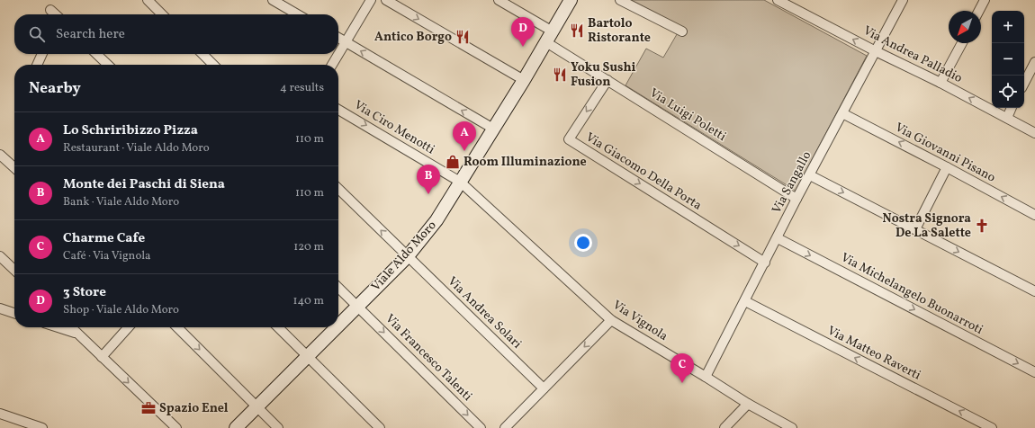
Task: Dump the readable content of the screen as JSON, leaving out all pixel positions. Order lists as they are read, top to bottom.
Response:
{
  "streets": {
    "main road": ["Viale Aldo Moro"],
    "street": [
      "Via Andrea Palladio",
      "Via Luigi Poletti",
      "Via Ciro Menotti",
      "Via Giovanni Pisano",
      "Via Giacomo Della Porta",
      "Via Sangallo",
      "Via Michelangelo Buonarroti",
      "Via Andrea Solari",
      "Via Vignola",
      "Via Matteo Raverti",
      "Via Francesco Talenti"
    ]
  },
  "crossings": [
    ["Via Andrea Palladio", "Via Sangallo"],
    ["Via Luigi Poletti", "Via Giacomo Della Porta"],
    ["Via Luigi Poletti", "Via Sangallo"],
    ["Via Luigi Poletti", "Viale Aldo Moro"],
    ["Via Ciro Menotti", "Viale Aldo Moro"],
    ["Via Ciro Menotti", "Via Vignola"],
    ["Via Giovanni Pisano", "Via Sangallo"],
    ["Via Giacomo Della Porta", "Via Sangallo"],
    ["Via Sangallo", "Via Michelangelo Buonarroti"],
    ["Via Sangallo", "Via Vignola"],
    ["Via Sangallo", "Via Matteo Raverti"],
    ["Viale Aldo Moro", "Via Andrea Solari"],
    ["Viale Aldo Moro", "Via Vignola"],
    ["Viale Aldo Moro", "Via Francesco Talenti"]
  ],
  "one_way": ["Via Andrea Palladio", "Via Matteo Raverti"],
  "places": {
    "restaurant": ["Bartolo Ristorante", "Antico Borgo", "Yoku Sushi Fusion"],
    "shop": ["Room Illuminazione"],
    "church": ["Nostra Signora De La Salette"],
    "office": ["Spazio Enel"]
  },
  "north": "bottom left",
  "page": {
    "map_buttons": ["+", "−"],
    "search": "Search here",
    "pins": [
      "D",
      "A",
      "B",
      "C"
    ],
    "heading": ["Nearby", "4 results"],
    "list": [
      {
        "mark": "A",
        "name": "Lo Schriribizzo Pizza",
        "note": "Restaurant · Viale Aldo Moro",
        "value": "110 m"
      },
      {
        "mark": "B",
        "name": "Monte dei Paschi di Siena",
        "note": "Bank · Viale Aldo Moro",
        "value": "110 m"
      },
      {
        "mark": "C",
        "name": "Charme Cafe",
        "note": "Café · Via Vignola",
        "value": "120 m"
      },
      {
        "mark": "D",
        "name": "3 Store",
        "note": "Shop · Viale Aldo Moro",
        "value": "140 m"
      }
    ]
  }
}
